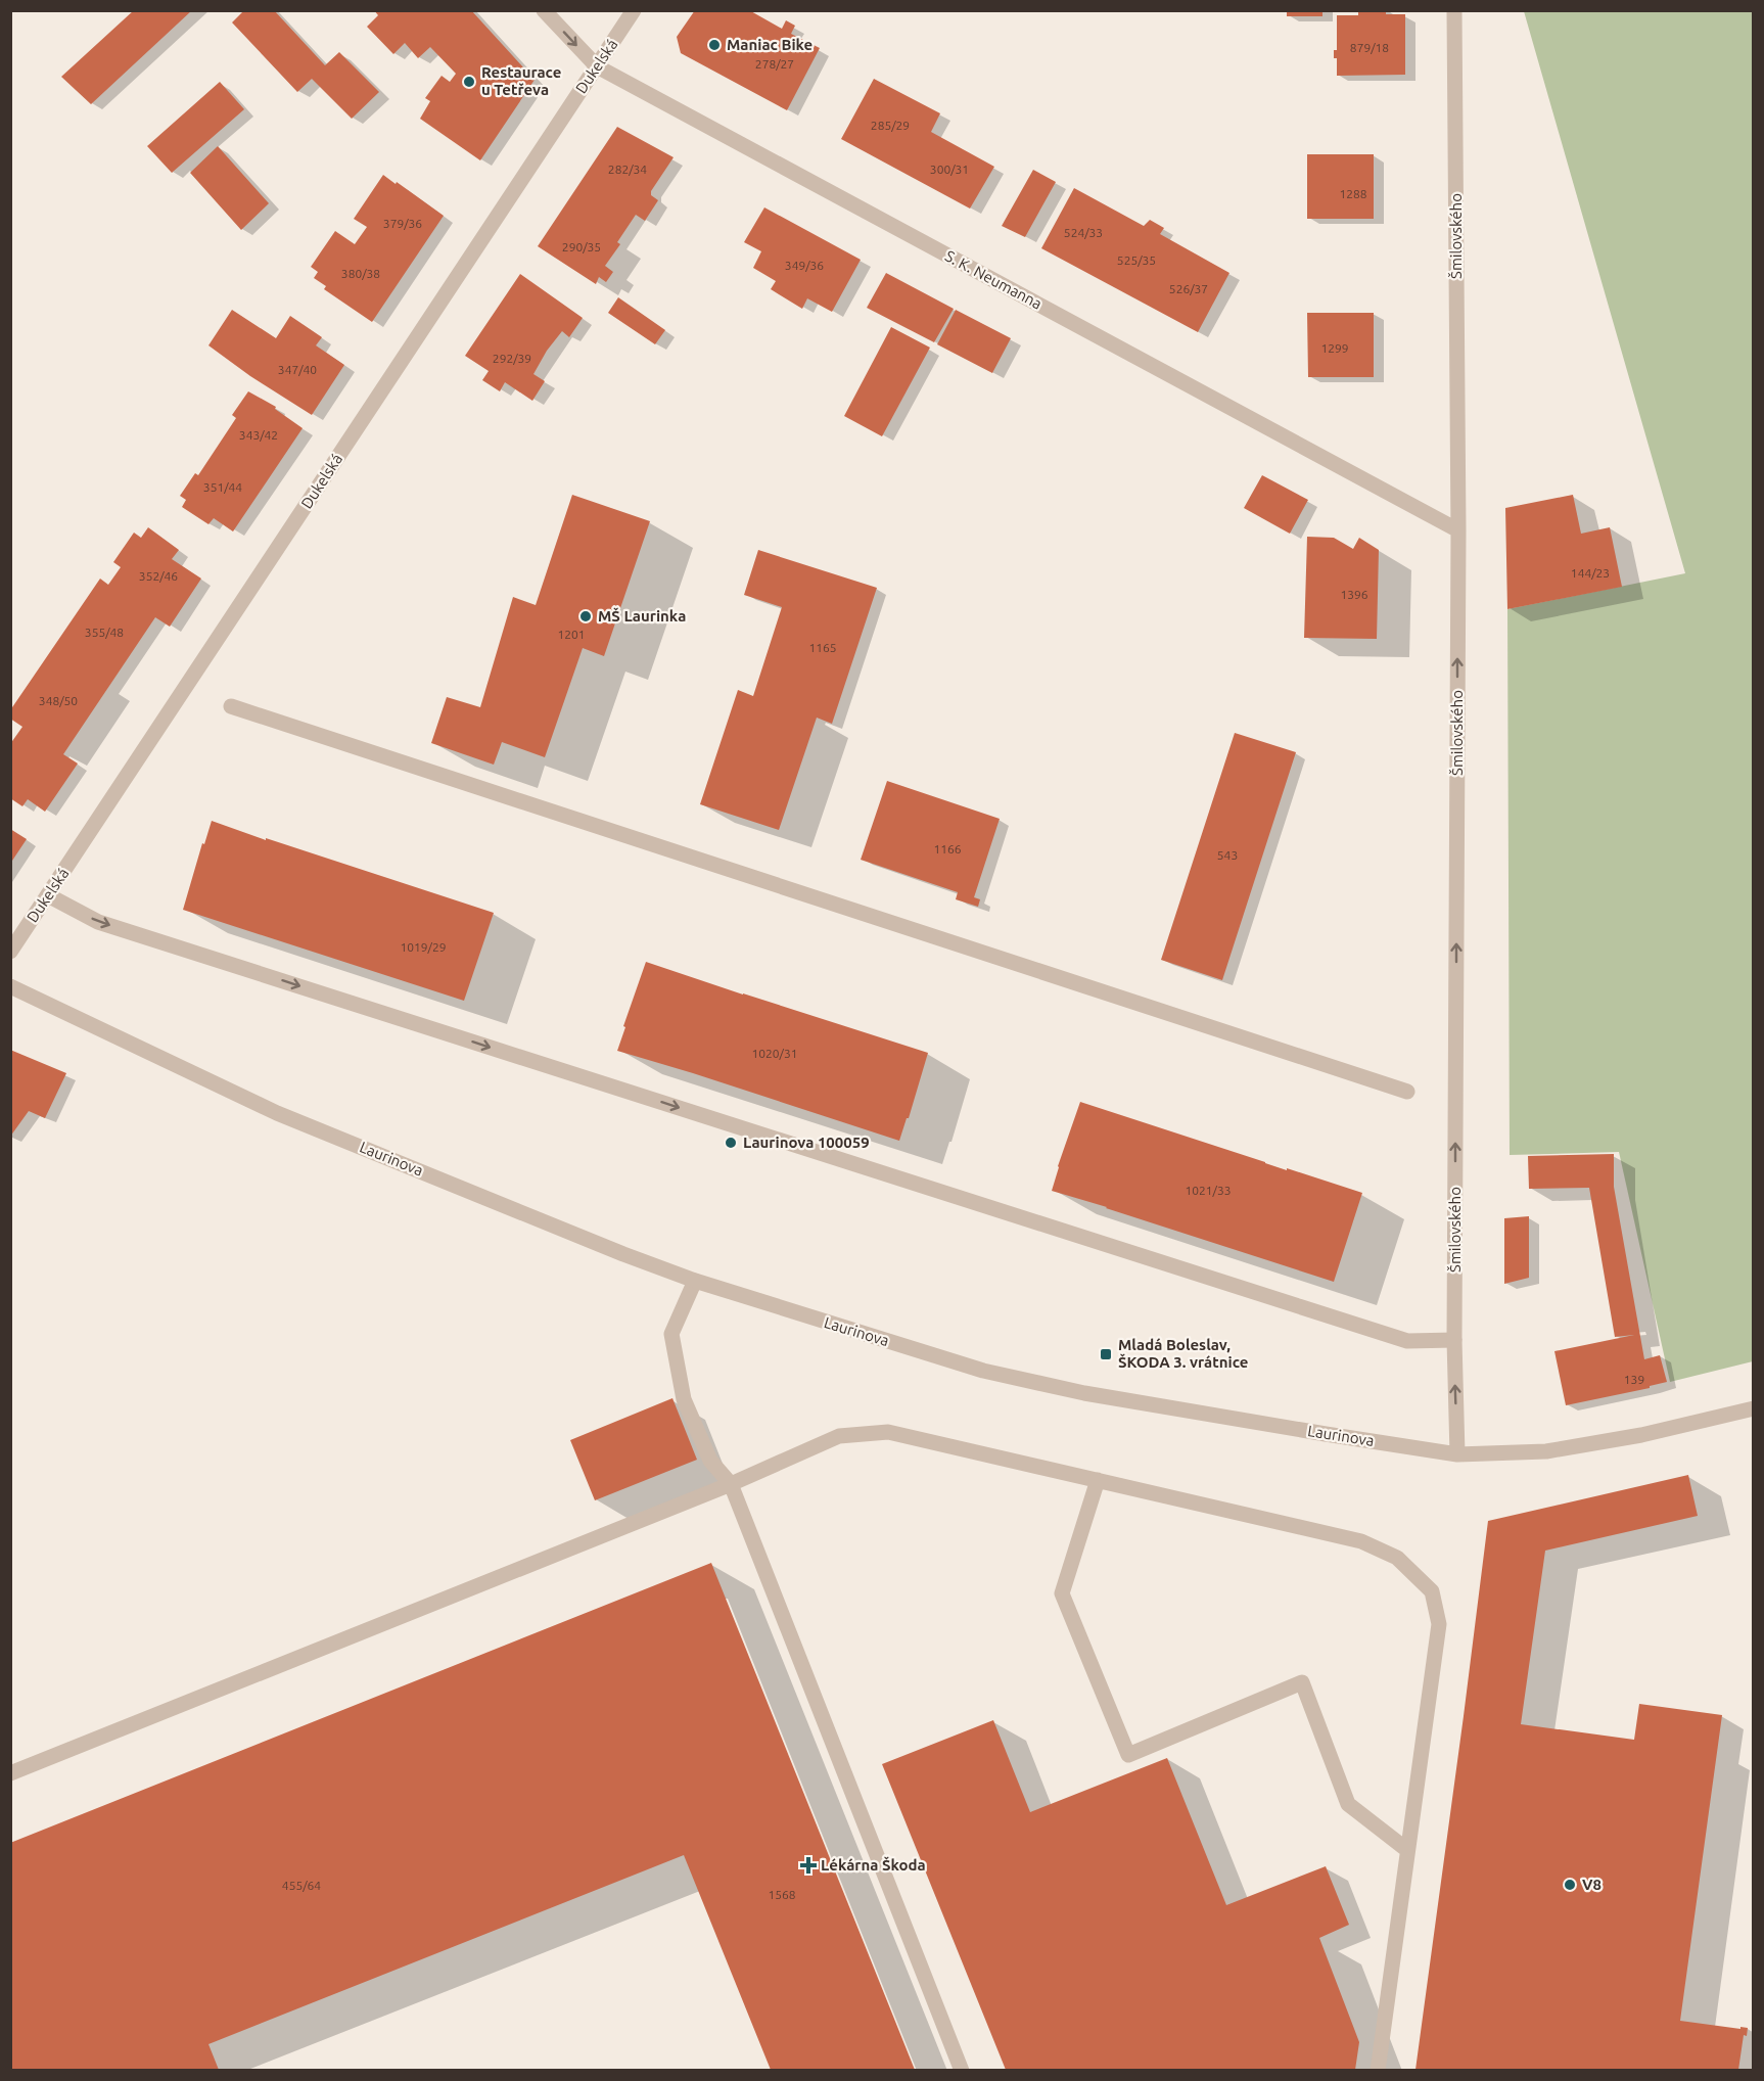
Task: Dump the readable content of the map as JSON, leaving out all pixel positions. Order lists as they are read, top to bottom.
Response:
{
  "streets": {
    "street": [
      "Dukelská",
      "Šmilovského",
      "S. K. Neumanna",
      "Laurinova"
    ]
  },
  "crossings": [
    ["Dukelská", "S. K. Neumanna"],
    ["Šmilovského", "S. K. Neumanna"],
    ["Šmilovského", "Laurinova"]
  ],
  "one_way": ["Šmilovského"],
  "places": {
    "other": [
      "Maniac Bike",
      "Restaurace u Tetřeva",
      "MŠ Laurinka",
      "Laurinova 100059",
      "V8"
    ],
    "transit": ["Mladá Boleslav, ŠKODA 3. vrátnice"],
    "health": ["Lékárna Škoda"]
  },
  "house_numbers": [
    "879/18",
    "278/27",
    "285/29",
    "282/34",
    "300/31",
    "1288",
    "379/36",
    "524/33",
    "290/35",
    "525/35",
    "349/36",
    "380/38",
    "526/37",
    "1299",
    "292/39",
    "347/40",
    "343/42",
    "351/44",
    "144/23",
    "352/46",
    "1396",
    "355/48",
    "1201",
    "1165",
    "348/50",
    "1166",
    "543",
    "1019/29",
    "1020/31",
    "1021/33",
    "139",
    "455/64",
    "1568"
  ]
}
